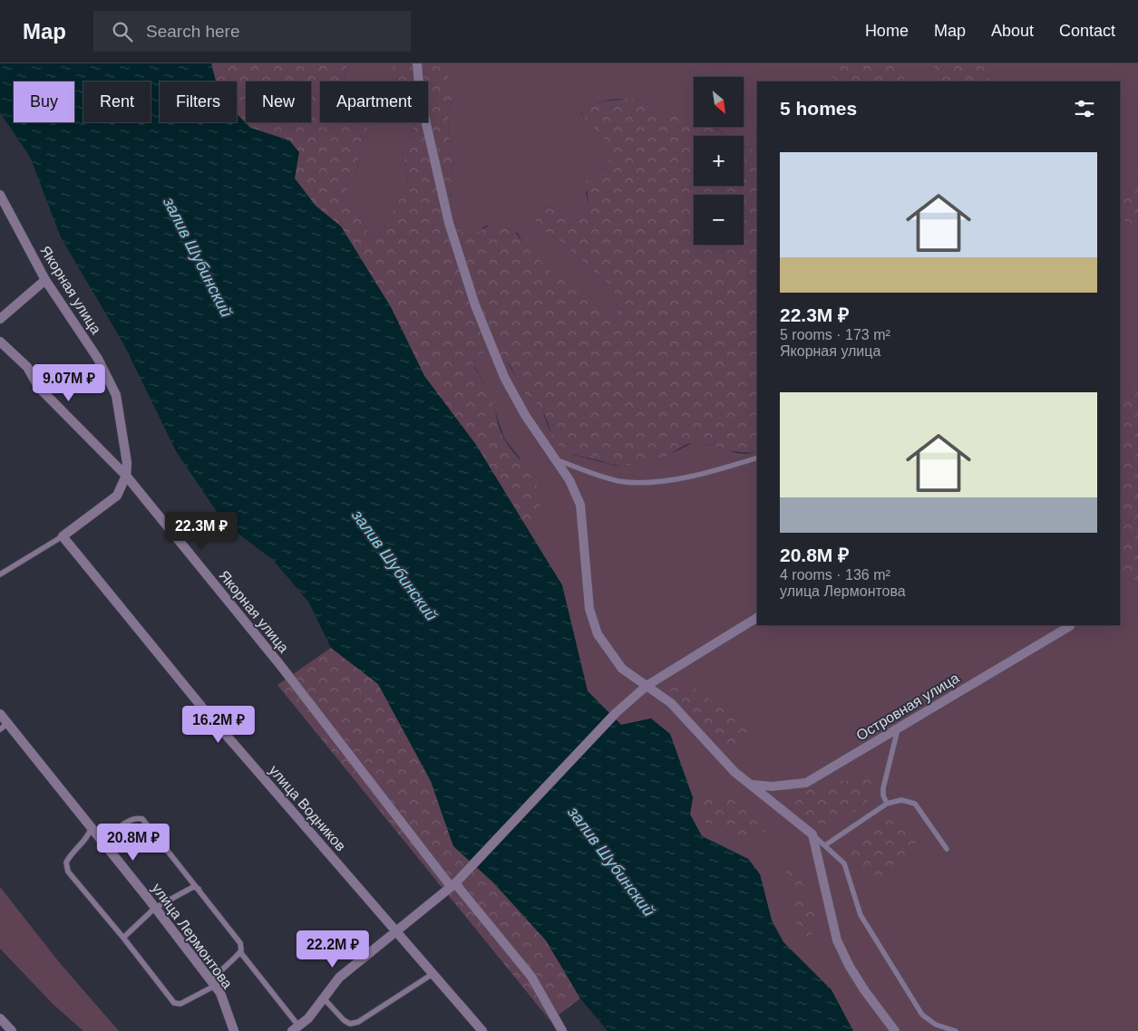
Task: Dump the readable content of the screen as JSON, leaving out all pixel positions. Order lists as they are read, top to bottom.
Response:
{
  "streets": {
    "street": [
      "Якорная улица",
      "Островная улица",
      "улица Водников",
      "улица Лермонтова"
    ]
  },
  "water": ["залив Шубинский"],
  "north": "bottom right",
  "page": {
    "header": "Map",
    "search": "Search here",
    "nav": [
      "Home",
      "Map",
      "About",
      "Contact"
    ],
    "map_buttons": ["+", "−"],
    "chip": [
      "Buy",
      "Rent",
      "Filters",
      "New",
      "Apartment"
    ],
    "heading": "5 homes",
    "list": [
      {
        "name": "22.3M ₽",
        "note": "5 rooms · 173 m² · Якорная улица"
      },
      {
        "name": "20.8M ₽",
        "note": "4 rooms · 136 m² · улица Лермонтова"
      }
    ],
    "price": [
      "9.07M ₽",
      "22.3M ₽",
      "16.2M ₽",
      "20.8M ₽",
      "22.2M ₽"
    ]
  }
}
